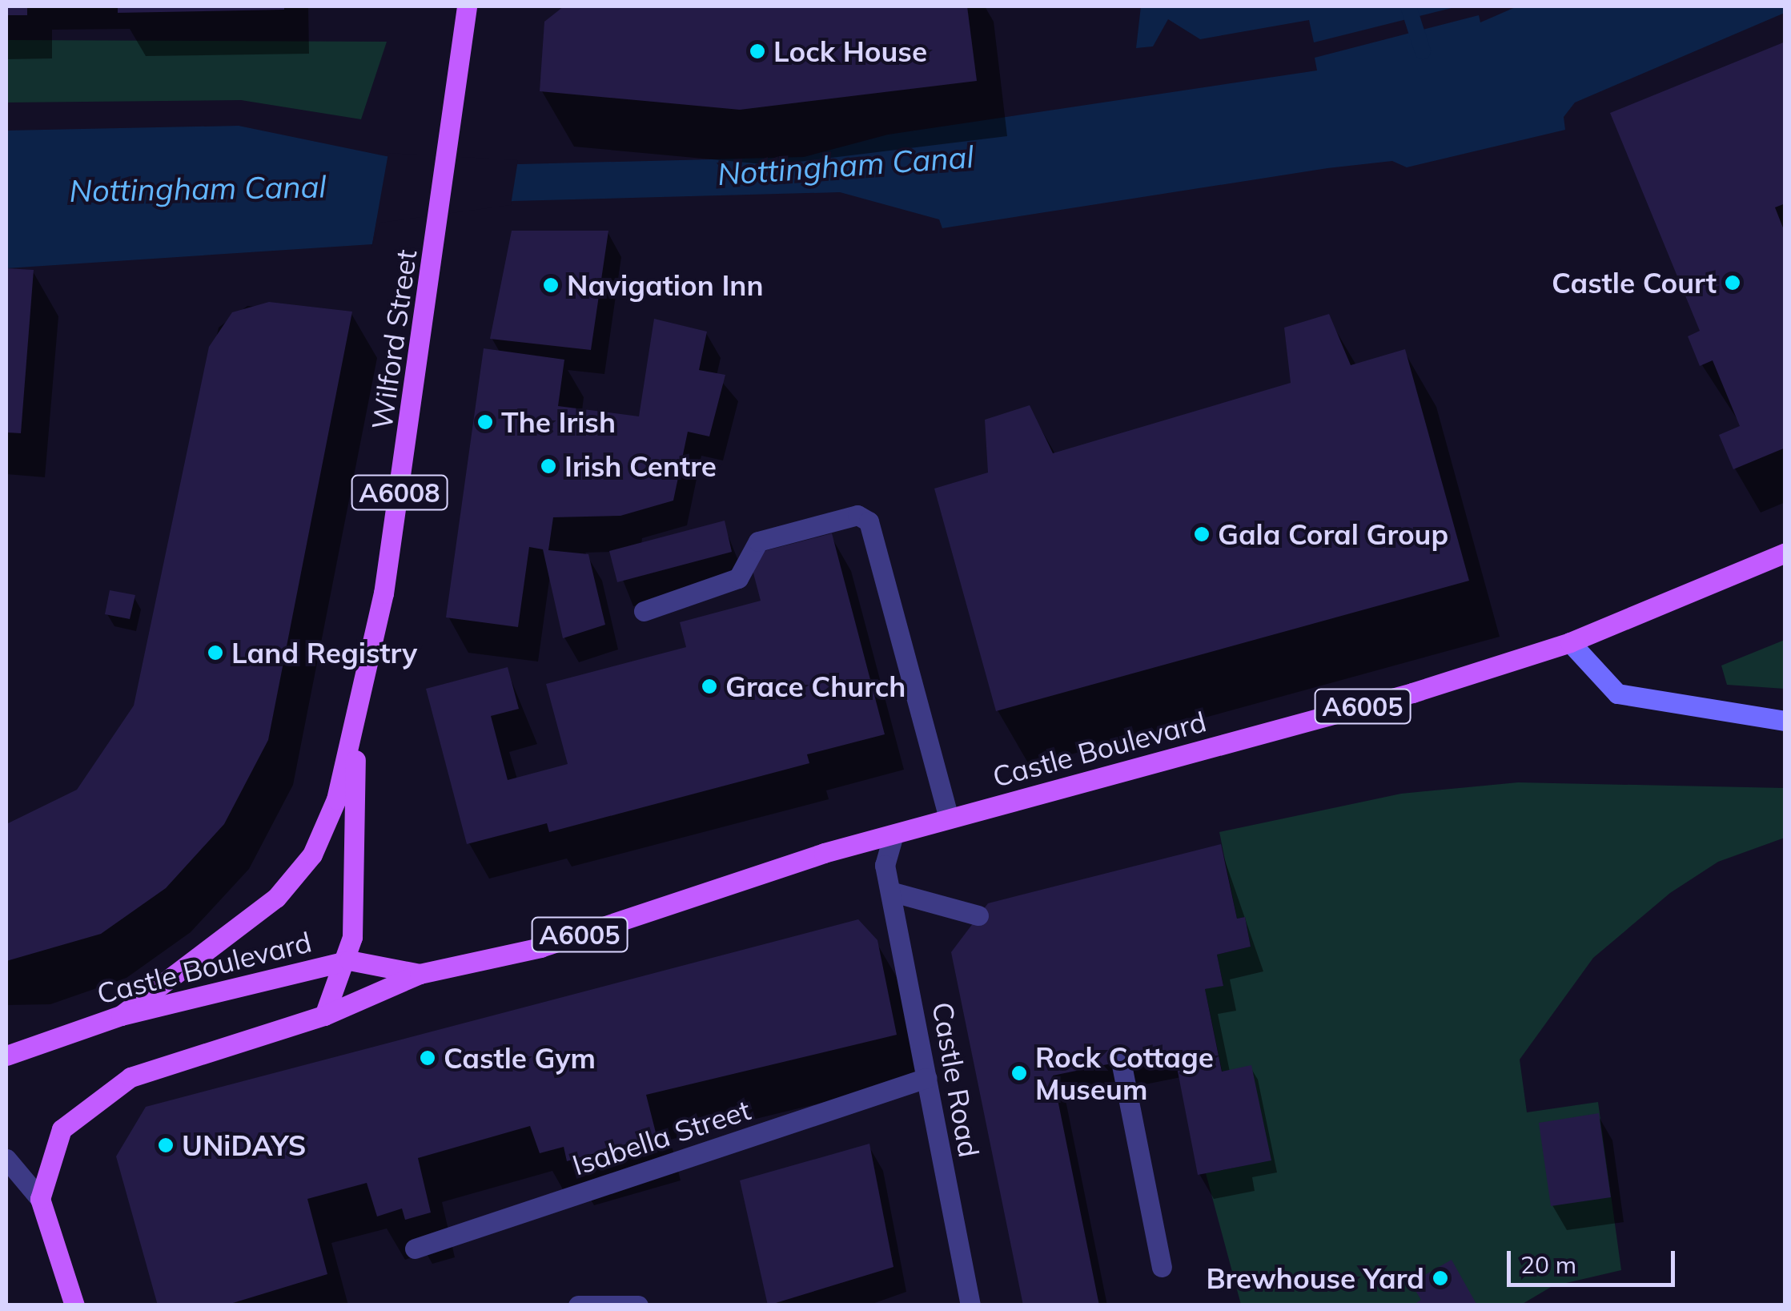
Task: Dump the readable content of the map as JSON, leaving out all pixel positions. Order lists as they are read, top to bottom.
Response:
{
  "streets": {
    "main road": [
      "Wilford Street",
      "A6008",
      "A6005",
      "Castle Boulevard"
    ],
    "street": ["Castle Road", "Isabella Street"]
  },
  "crossings": [
    ["Wilford Street", "Castle Boulevard"],
    ["Castle Boulevard", "Castle Road"],
    ["Castle Road", "Isabella Street"]
  ],
  "water": ["Nottingham Canal"],
  "places": [
    "Lock House",
    "Castle Court",
    "Navigation Inn",
    "The Irish",
    "Irish Centre",
    "Gala Coral Group",
    "Land Registry",
    "Grace Church",
    "Castle Gym",
    "Rock Cottage Museum",
    "UNiDAYS",
    "Brewhouse Yard"
  ],
  "scale_bar": "20 m"
}
